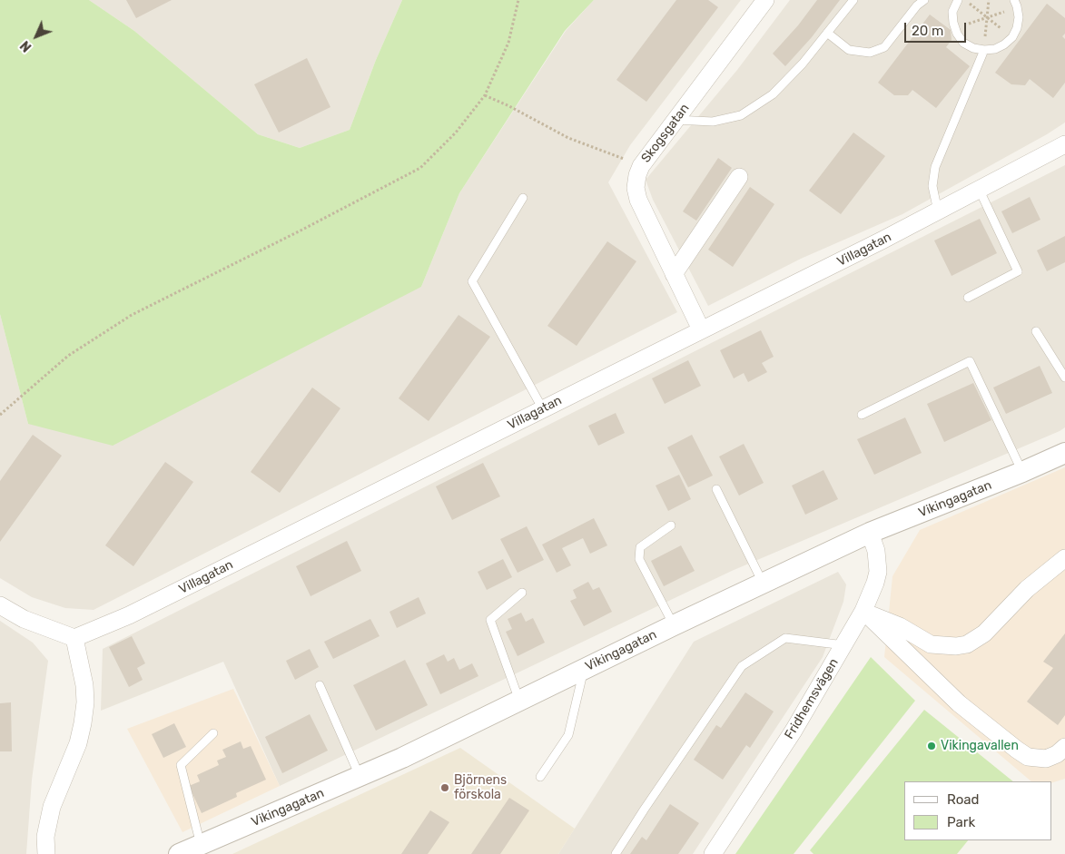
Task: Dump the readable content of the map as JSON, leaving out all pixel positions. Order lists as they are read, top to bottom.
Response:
{
  "streets": {
    "street": [
      "Skogsgatan",
      "Villagatan",
      "Vikingagatan",
      "Fridhemsvägen"
    ]
  },
  "crossings": [
    ["Skogsgatan", "Villagatan"],
    ["Vikingagatan", "Fridhemsvägen"]
  ],
  "places": ["Vikingavallen", "Björnens förskola"],
  "legend": ["Road", "Park"],
  "scale_bar": "20 m",
  "north": "bottom left"
}
